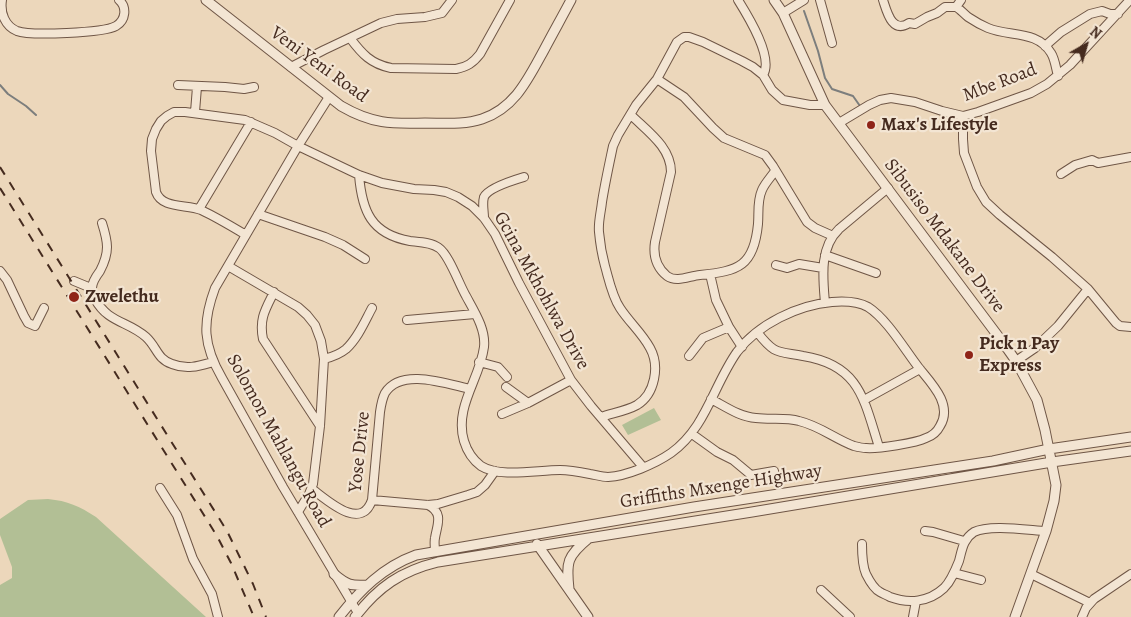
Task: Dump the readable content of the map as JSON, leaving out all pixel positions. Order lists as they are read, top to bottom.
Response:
{
  "streets": {
    "street": [
      "Veni Yeni Road",
      "Mbe Road",
      "Sibusiso Mdakane Drive",
      "Gcina Mkhohlwa Drive",
      "Solomon Mahlangu Road",
      "Yose Drive",
      "Griffiths Mxenge Highway"
    ]
  },
  "crossings": [
    ["Veni Yeni Road", "Solomon Mahlangu Road"],
    ["Mbe Road", "Sibusiso Mdakane Drive"],
    ["Sibusiso Mdakane Drive", "Griffiths Mxenge Highway"],
    ["Gcina Mkhohlwa Drive", "Solomon Mahlangu Road"],
    ["Solomon Mahlangu Road", "Griffiths Mxenge Highway"]
  ],
  "places": ["Max's Lifestyle", "Zwelethu", "Pick n Pay Express"],
  "north": "top right"
}
